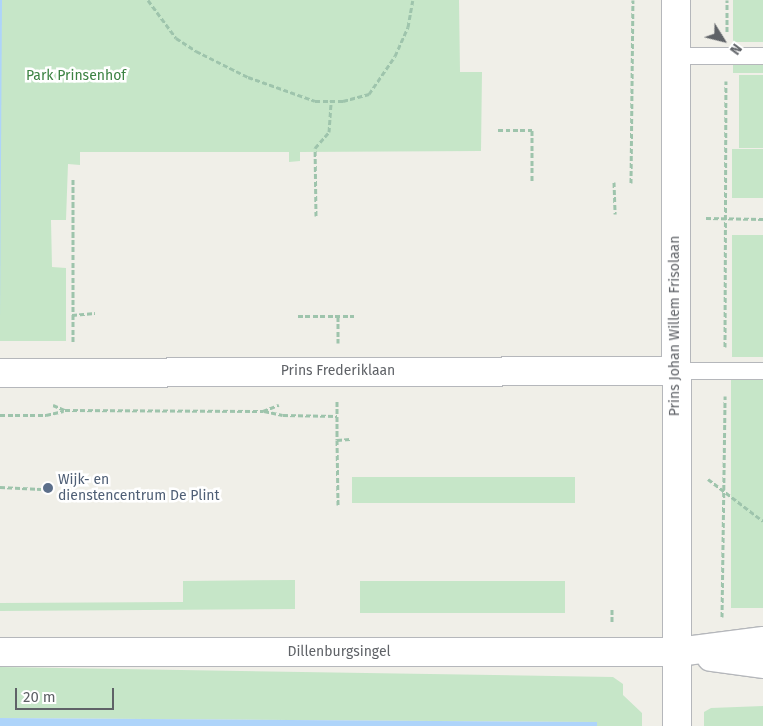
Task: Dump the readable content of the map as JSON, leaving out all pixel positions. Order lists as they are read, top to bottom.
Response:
{
  "streets": {
    "street": ["Prins Johan Willem Frisolaan", "Prins Frederiklaan", "Dillenburgsingel"]
  },
  "crossings": [
    ["Prins Johan Willem Frisolaan", "Prins Frederiklaan"],
    ["Prins Johan Willem Frisolaan", "Dillenburgsingel"]
  ],
  "parks": ["Park Prinsenhof"],
  "places": ["Wijk- en dienstencentrum De Plint"],
  "scale_bar": "20 m",
  "north": "bottom right"
}
